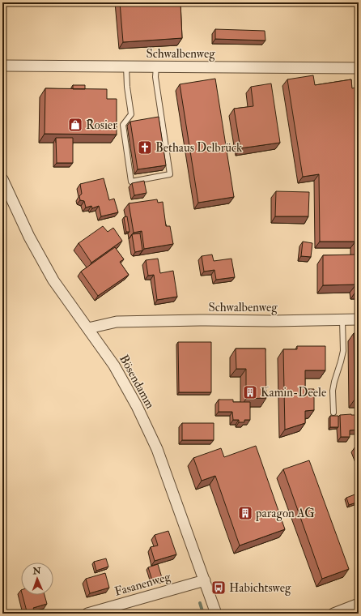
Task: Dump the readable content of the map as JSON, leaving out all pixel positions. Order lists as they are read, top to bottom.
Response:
{
  "streets": {
    "street": ["Schwalbenweg", "Bösendamm", "Fasanenweg"]
  },
  "crossings": [
    ["Schwalbenweg", "Bösendamm"],
    ["Bösendamm", "Fasanenweg"]
  ],
  "places": {
    "shop": ["Rosier"],
    "church": ["Bethaus Delbrück"],
    "building": ["Kamin-Deele", "paragon AG"],
    "bus stop": ["Habichtsweg"]
  },
  "north": "top"
}
